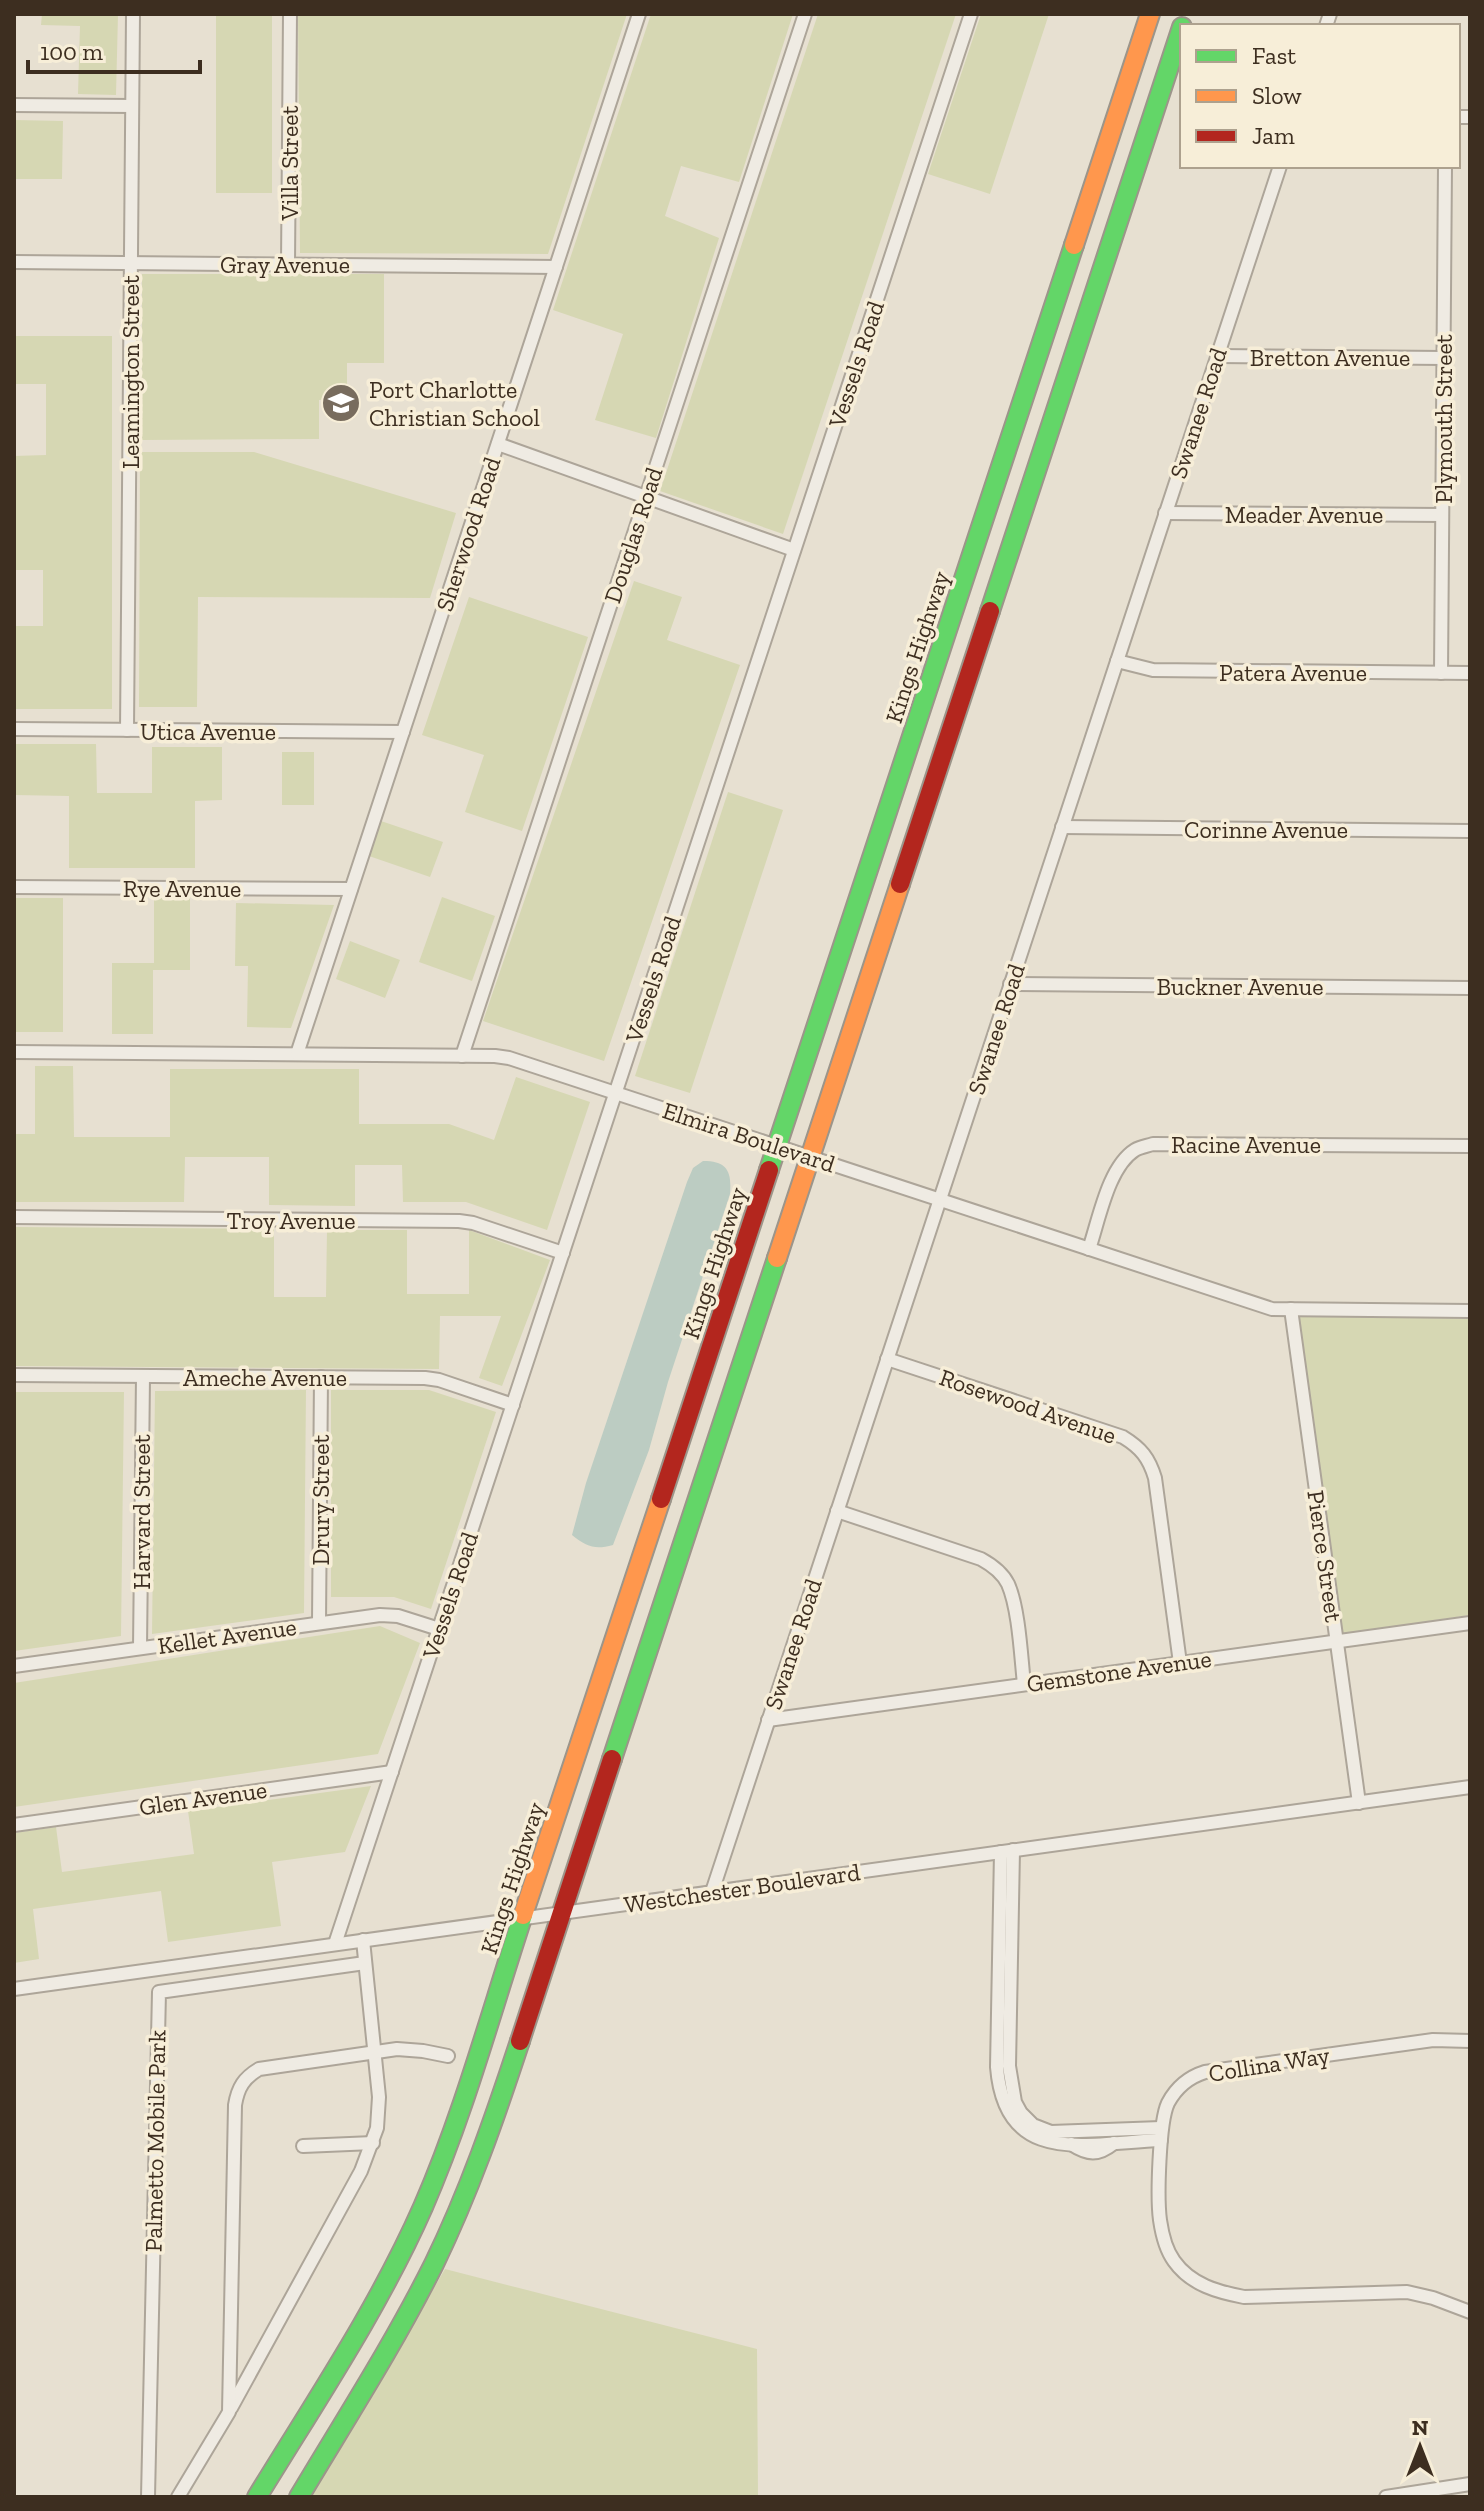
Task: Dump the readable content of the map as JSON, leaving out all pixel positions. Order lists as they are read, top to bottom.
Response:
{
  "streets": {
    "main road": ["Kings Highway"],
    "street": [
      "Villa Street",
      "Gray Avenue",
      "Bretton Avenue",
      "Vessels Road",
      "Leamington Street",
      "Swanee Road",
      "Plymouth Street",
      "Meader Avenue",
      "Sherwood Road",
      "Douglas Road",
      "Patera Avenue",
      "Utica Avenue",
      "Corinne Avenue",
      "Rye Avenue",
      "Buckner Avenue",
      "Elmira Boulevard",
      "Racine Avenue",
      "Troy Avenue",
      "Ameche Avenue",
      "Rosewood Avenue",
      "Drury Street",
      "Harvard Street",
      "Pierce Street",
      "Kellet Avenue",
      "Gemstone Avenue",
      "Glen Avenue",
      "Westchester Boulevard",
      "Collina Way",
      "Palmetto Mobile Park"
    ]
  },
  "crossings": [
    ["Villa Street", "Gray Avenue"],
    ["Gray Avenue", "Leamington Street"],
    ["Gray Avenue", "Sherwood Road"],
    ["Bretton Avenue", "Swanee Road"],
    ["Bretton Avenue", "Plymouth Street"],
    ["Vessels Road", "Elmira Boulevard"],
    ["Vessels Road", "Troy Avenue"],
    ["Vessels Road", "Ameche Avenue"],
    ["Vessels Road", "Kellet Avenue"],
    ["Vessels Road", "Glen Avenue"],
    ["Vessels Road", "Westchester Boulevard"],
    ["Leamington Street", "Utica Avenue"],
    ["Swanee Road", "Meader Avenue"],
    ["Swanee Road", "Patera Avenue"],
    ["Swanee Road", "Corinne Avenue"],
    ["Swanee Road", "Buckner Avenue"],
    ["Swanee Road", "Elmira Boulevard"],
    ["Swanee Road", "Rosewood Avenue"],
    ["Swanee Road", "Gemstone Avenue"],
    ["Swanee Road", "Westchester Boulevard"],
    ["Plymouth Street", "Meader Avenue"],
    ["Plymouth Street", "Patera Avenue"],
    ["Sherwood Road", "Utica Avenue"],
    ["Sherwood Road", "Rye Avenue"],
    ["Sherwood Road", "Elmira Boulevard"],
    ["Douglas Road", "Elmira Boulevard"],
    ["Kings Highway", "Elmira Boulevard"],
    ["Kings Highway", "Westchester Boulevard"],
    ["Elmira Boulevard", "Racine Avenue"],
    ["Elmira Boulevard", "Pierce Street"],
    ["Ameche Avenue", "Drury Street"],
    ["Ameche Avenue", "Harvard Street"],
    ["Rosewood Avenue", "Gemstone Avenue"],
    ["Drury Street", "Kellet Avenue"],
    ["Harvard Street", "Kellet Avenue"],
    ["Pierce Street", "Gemstone Avenue"],
    ["Pierce Street", "Westchester Boulevard"]
  ],
  "places": {
    "school or university": ["Port Charlotte Christian School"]
  },
  "legend": ["Fast", "Slow", "Jam"],
  "scale_bar": "100 m",
  "north": "top"
}
